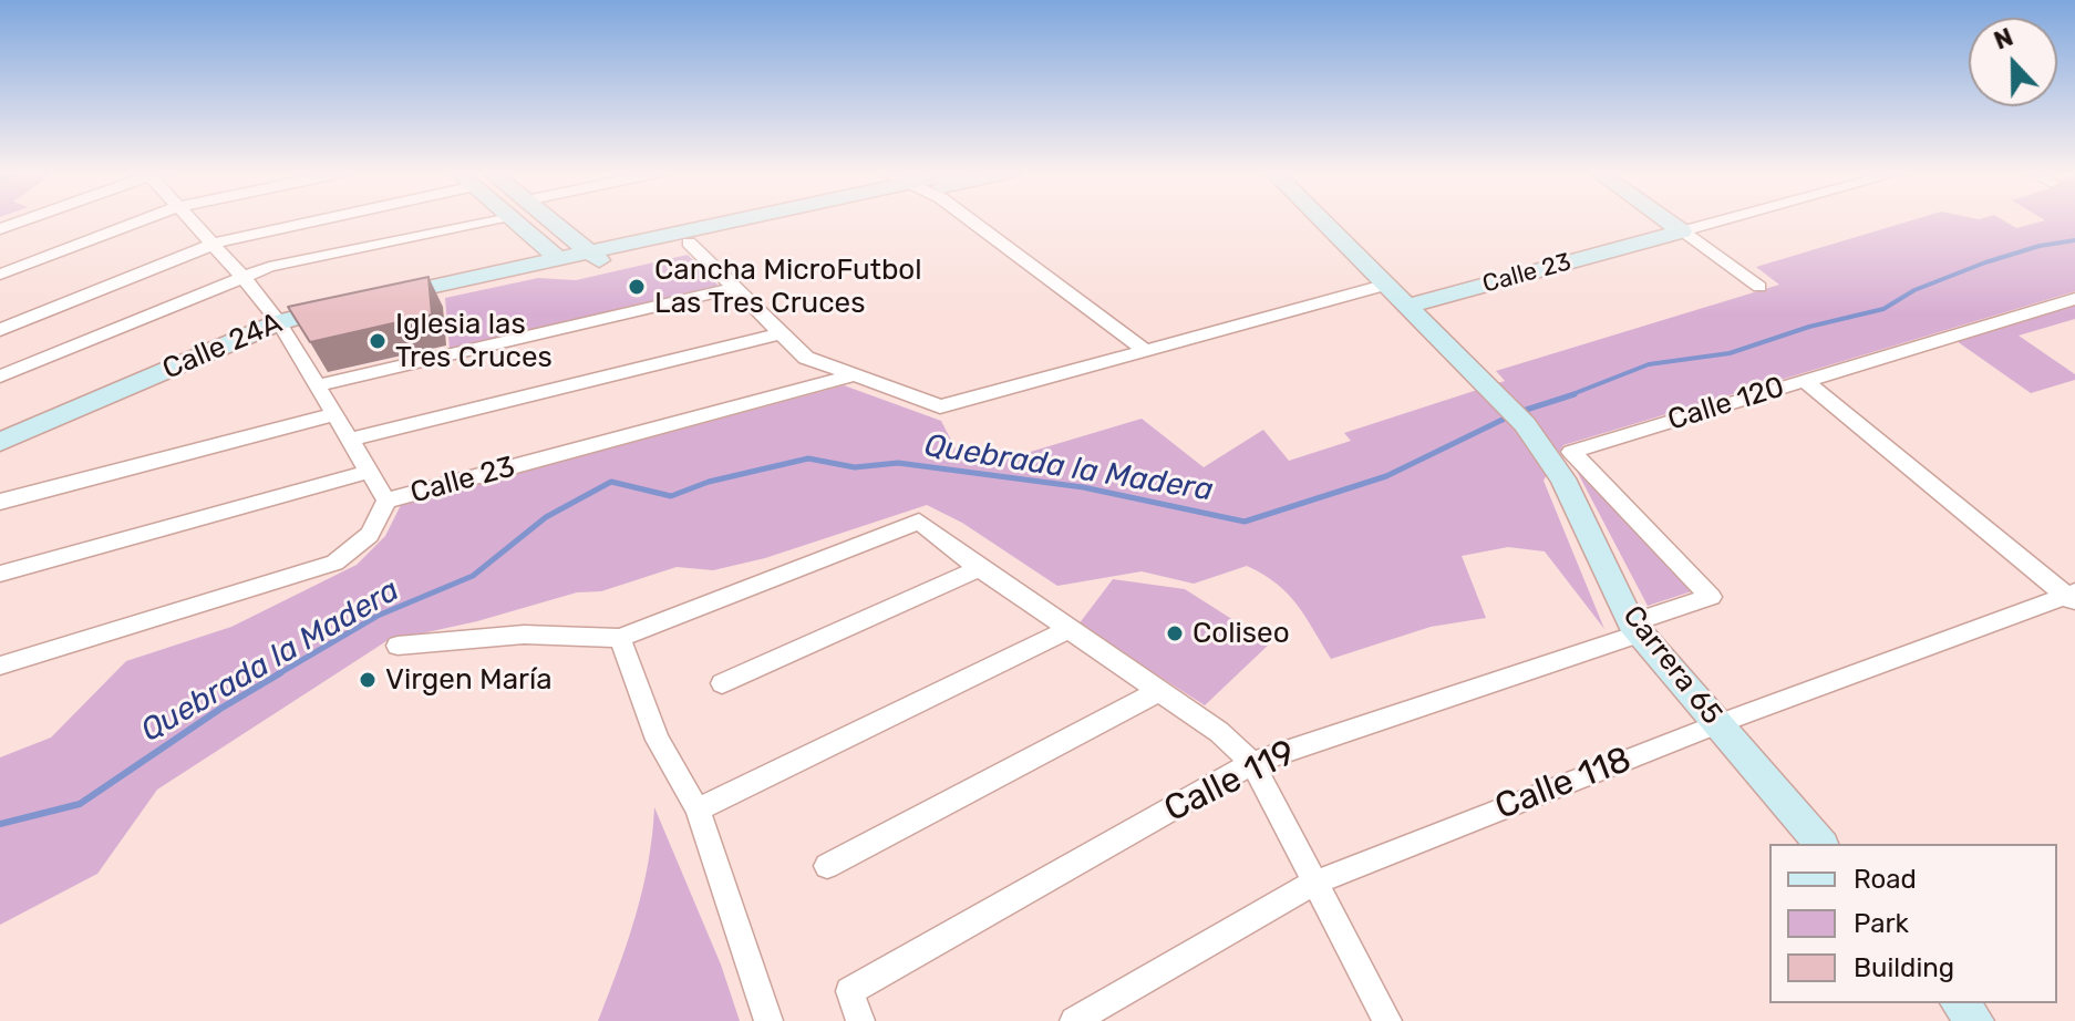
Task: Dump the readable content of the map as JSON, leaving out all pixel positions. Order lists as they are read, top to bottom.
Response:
{
  "streets": {
    "main road": ["Calle 23", "Calle 24A", "Carrera 65"],
    "street": ["Calle 120", "Calle 119", "Calle 118"]
  },
  "crossings": [
    ["Calle 23", "Carrera 65"],
    ["Calle 120", "Calle 119"],
    ["Carrera 65", "Calle 119"],
    ["Carrera 65", "Calle 118"]
  ],
  "water": ["Quebrada la Madera"],
  "places": [
    "Cancha MicroFutbol Las Tres Cruces",
    "Iglesia las Tres Cruces",
    "Coliseo",
    "Virgen María"
  ],
  "legend": ["Road", "Park", "Building"],
  "north": "top"
}
